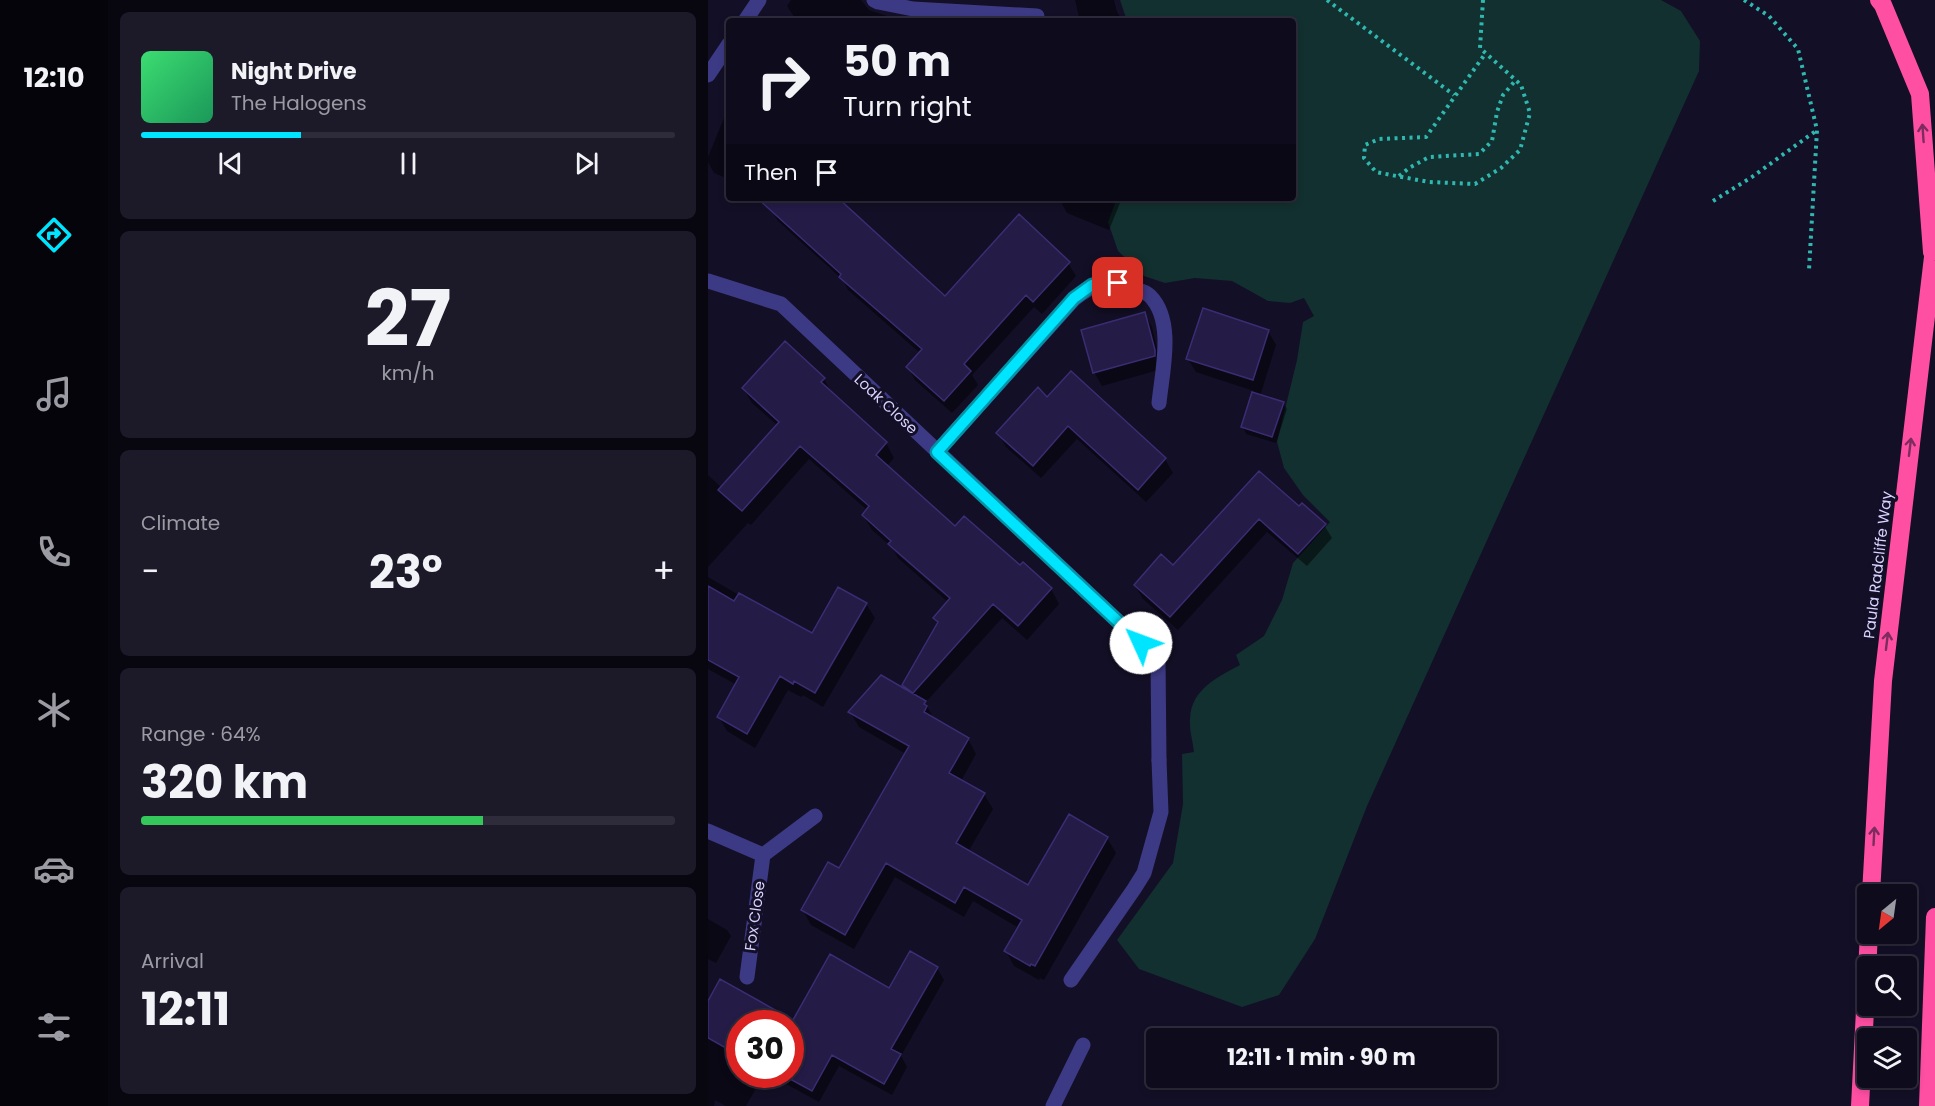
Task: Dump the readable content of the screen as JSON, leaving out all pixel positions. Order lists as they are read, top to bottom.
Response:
{
  "streets": {
    "highway": ["Paula Radcliffe Way"],
    "street": ["Loak Close", "Fox Close"]
  },
  "one_way": ["Paula Radcliffe Way"],
  "north": "bottom left",
  "page": {
    "tabs": "12:10",
    "turn": ["50 m", "Turn right"],
    "song": ["Night Drive", "The Halogens"],
    "then": "Then",
    "tile": [
      ["27", "km/h"],
      "Climate",
      ["Range · 64%", "320 km"],
      ["Arrival", "12:11"]
    ],
    "heat": ["−", "23°", "+"],
    "limit": "30",
    "trip": "12:11 · 1 min · 90 m"
  }
}
